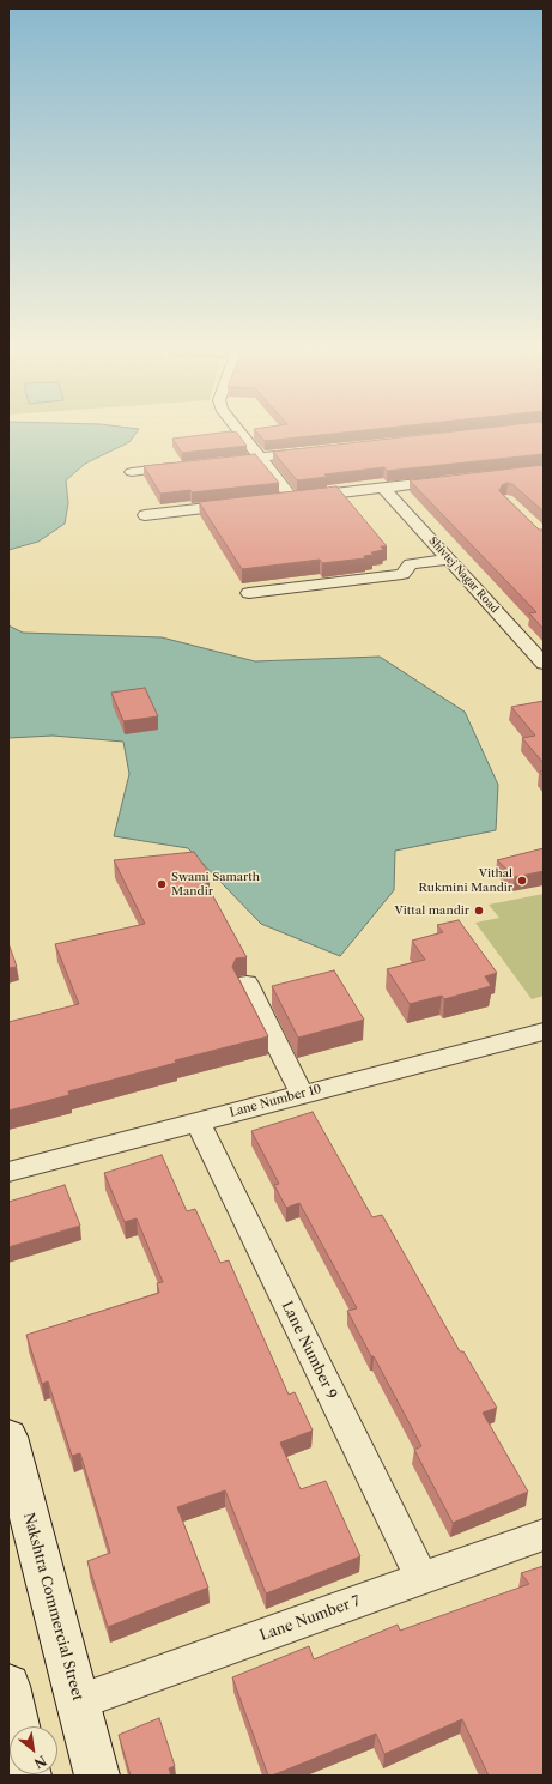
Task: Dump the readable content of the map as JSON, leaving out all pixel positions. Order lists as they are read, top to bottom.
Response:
{
  "streets": {
    "street": [
      "Shivtej Nagar Road",
      "Lane Number 10",
      "Lane Number 9",
      "Nakshtra Commercial Street",
      "Lane Number 7"
    ]
  },
  "crossings": [
    ["Lane Number 10", "Lane Number 9"],
    ["Lane Number 9", "Lane Number 7"],
    ["Nakshtra Commercial Street", "Lane Number 7"]
  ],
  "places": ["Vithal Rukmini Mandir", "Swami Samarth Mandir", "Vittal mandir"],
  "north": "bottom right"
}
